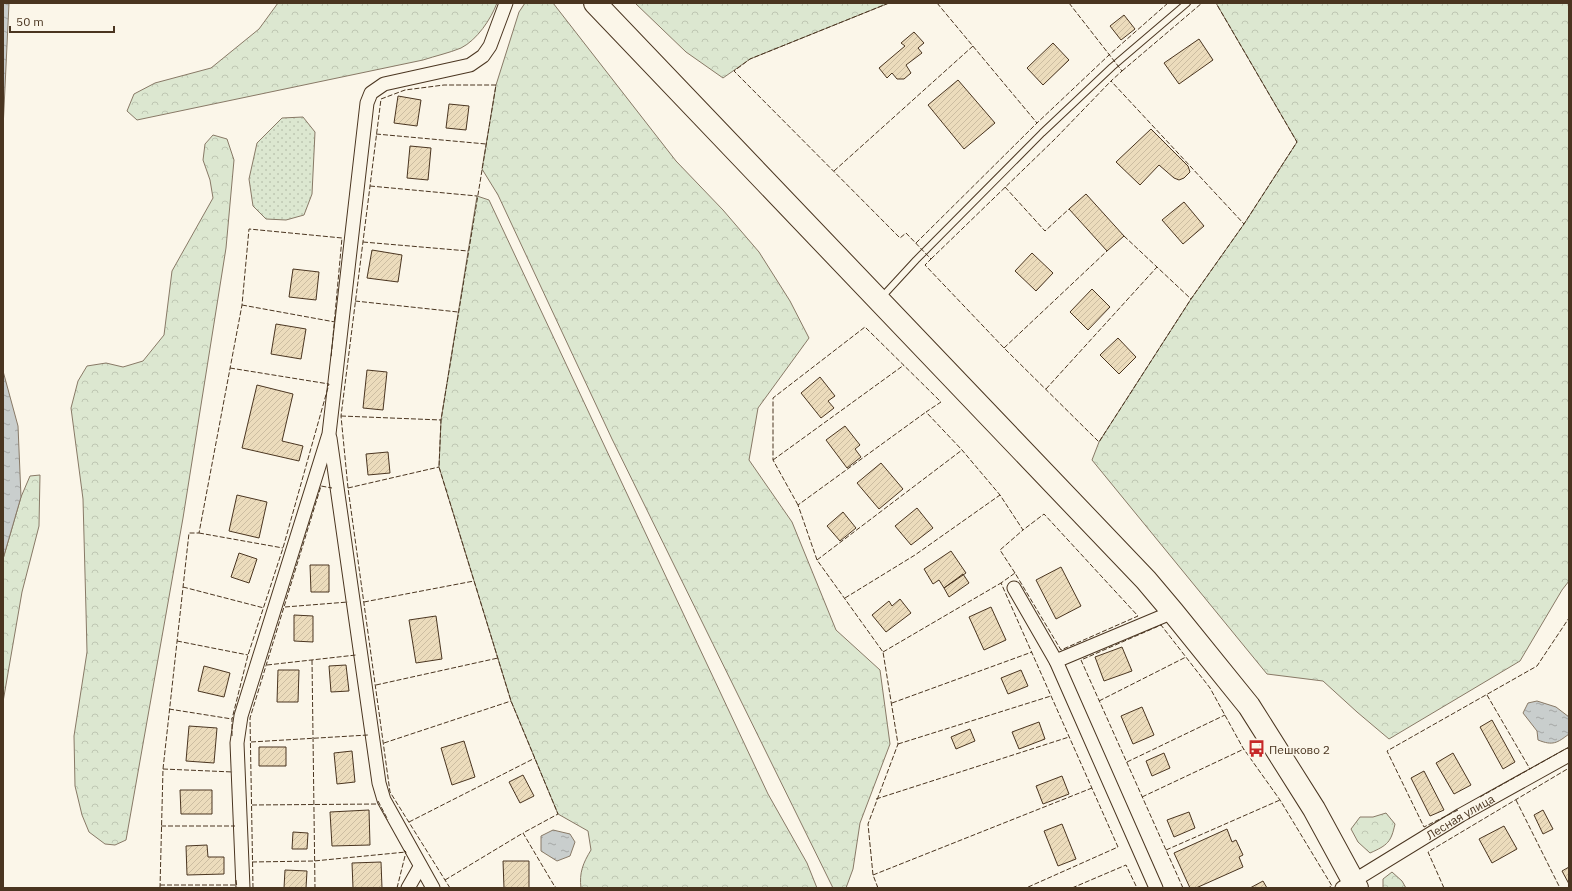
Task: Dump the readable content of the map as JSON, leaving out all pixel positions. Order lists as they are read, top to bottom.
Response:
{
  "streets": {
    "street": ["Лесная улица"]
  },
  "places": {
    "bus stop": ["Пешково 2"]
  },
  "scale_bar": "50 m"
}
